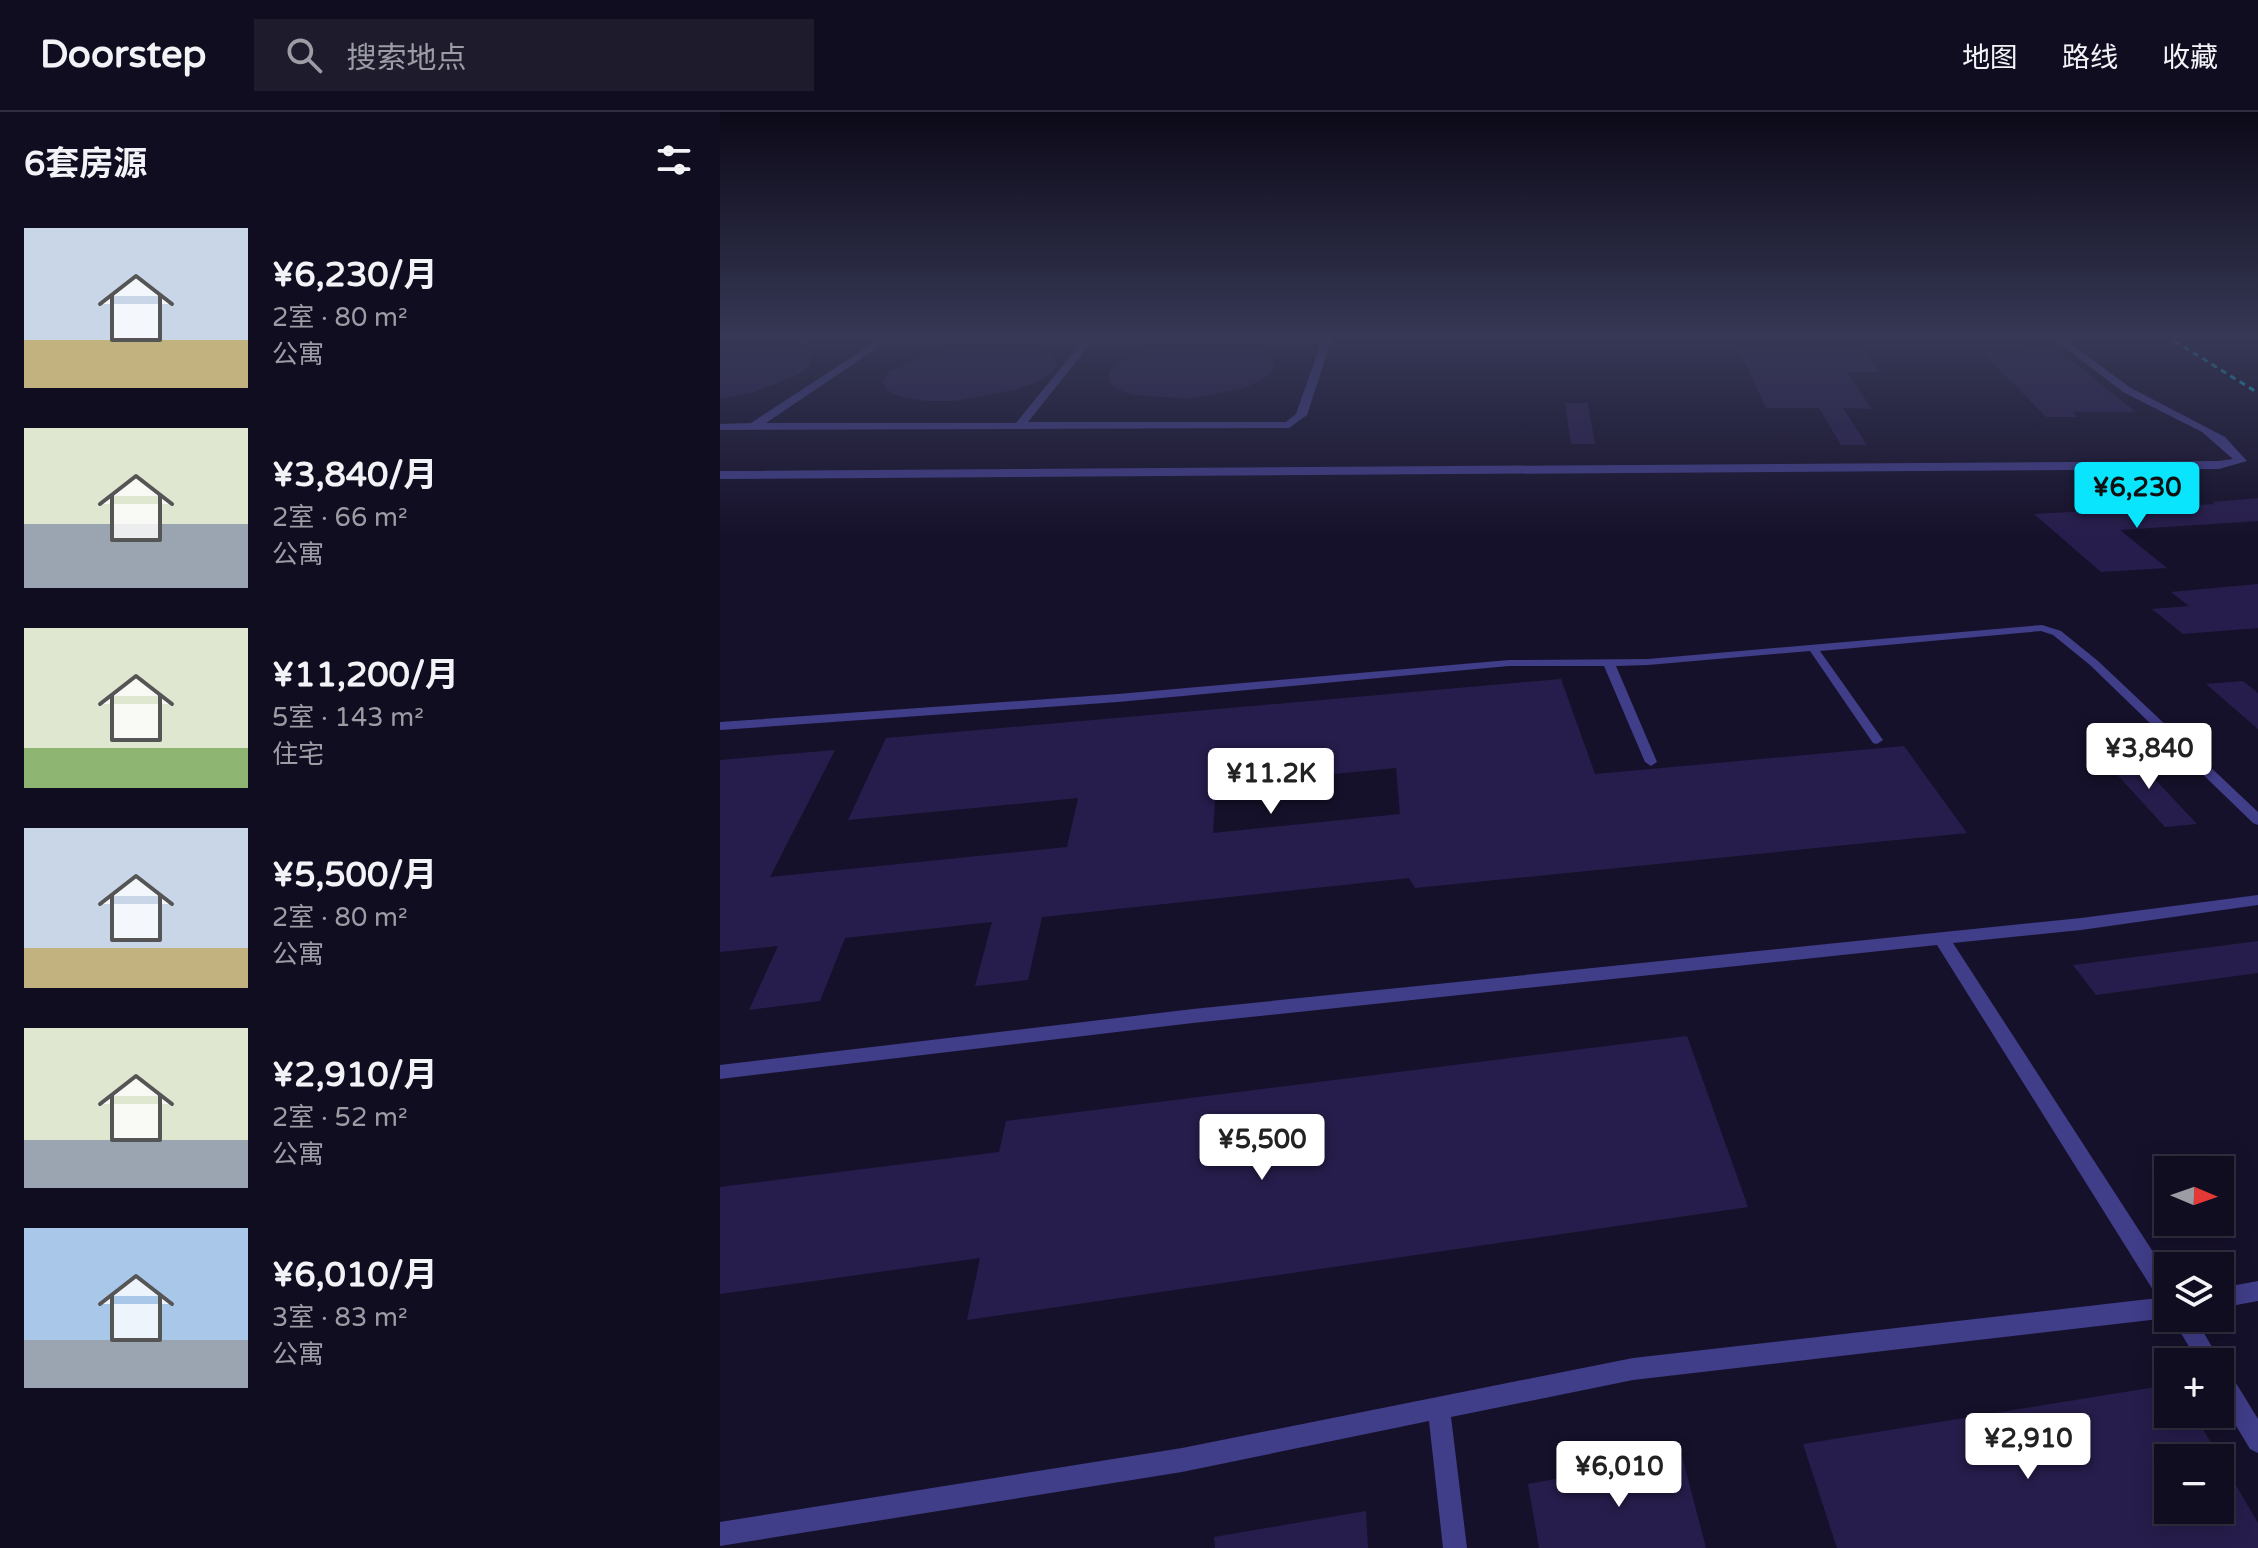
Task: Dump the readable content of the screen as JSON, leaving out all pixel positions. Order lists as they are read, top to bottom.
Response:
{
  "north": "right",
  "page": {
    "header": "Doorstep",
    "search": "搜索地点",
    "nav": ["地图", "路线", "收藏"],
    "heading": "6套房源",
    "list": [
      {
        "name": "¥6,230/月",
        "note": "2室 · 80 m² · 公寓"
      },
      {
        "name": "¥3,840/月",
        "note": "2室 · 66 m² · 公寓"
      },
      {
        "name": "¥11,200/月",
        "note": "5室 · 143 m² · 住宅"
      },
      {
        "name": "¥5,500/月",
        "note": "2室 · 80 m² · 公寓"
      },
      {
        "name": "¥2,910/月",
        "note": "2室 · 52 m² · 公寓"
      },
      {
        "name": "¥6,010/月",
        "note": "3室 · 83 m² · 公寓"
      }
    ],
    "price": [
      "¥6,230",
      "¥3,840",
      "¥11.2K",
      "¥5,500",
      "¥2,910",
      "¥6,010"
    ],
    "map_buttons": ["+", "−"]
  }
}
